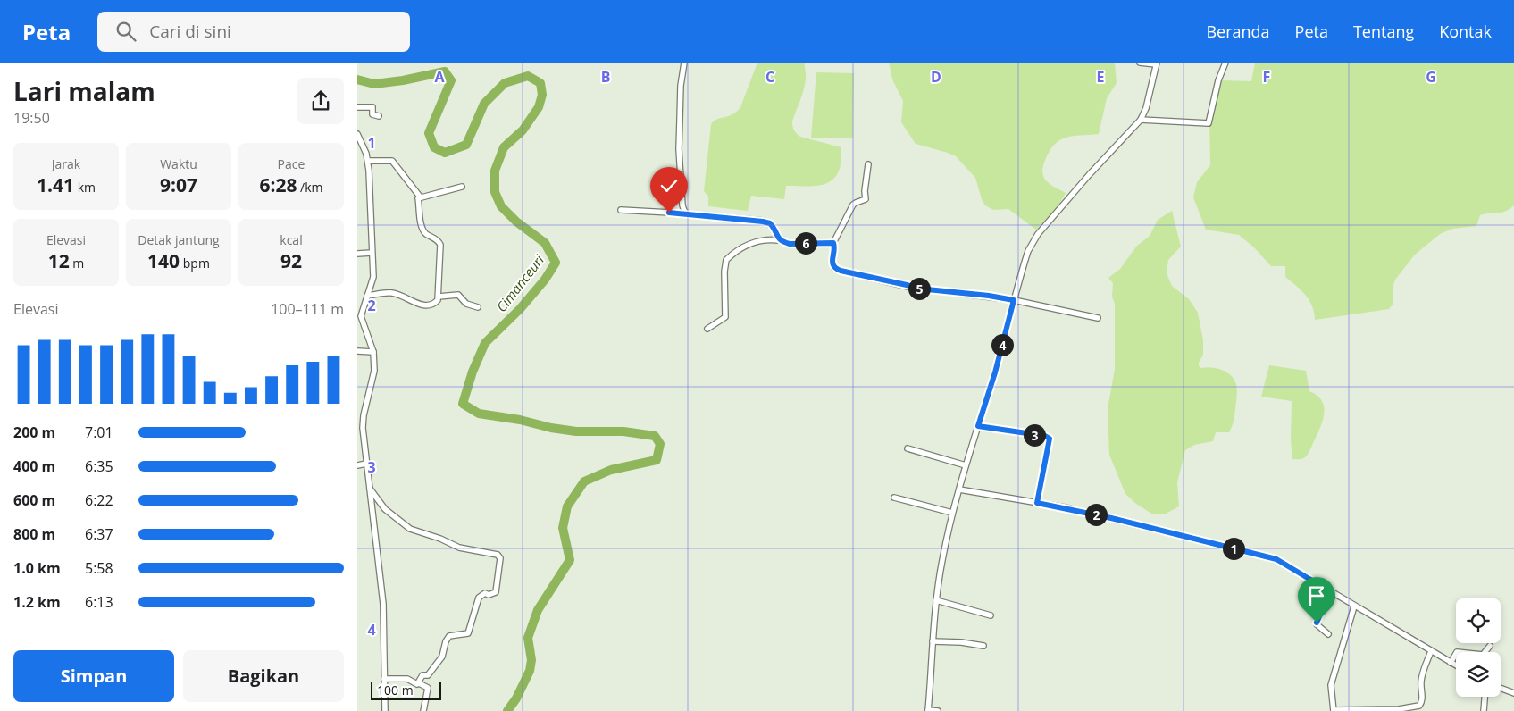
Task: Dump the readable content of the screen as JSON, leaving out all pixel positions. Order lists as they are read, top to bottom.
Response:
{
  "water": ["Cimanceuri"],
  "scale_bar": "100 m",
  "page": {
    "header": "Peta",
    "search": "Cari di sini",
    "nav": [
      "Beranda",
      "Peta",
      "Tentang",
      "Kontak"
    ],
    "heading": ["Lari malam", "19:50"],
    "stats": [
      ["Jarak", "1.41 km"],
      ["Waktu", "9:07"],
      ["Pace", "6:28 /km"],
      ["Elevasi", "12 m"],
      ["Detak jantung", "140 bpm"],
      ["kcal", "92"]
    ],
    "pins": [
      "6",
      "5",
      "4",
      "3",
      "2",
      "1"
    ],
    "chart": ["Elevasi", "100–111 m"],
    "list": [
      {
        "name": "200 m",
        "note": "7:01"
      },
      {
        "name": "400 m",
        "note": "6:35"
      },
      {
        "name": "600 m",
        "note": "6:22"
      },
      {
        "name": "800 m",
        "note": "6:37"
      },
      {
        "name": "1.0 km",
        "note": "5:58"
      },
      {
        "name": "1.2 km",
        "note": "6:13"
      }
    ],
    "buttons": ["Simpan", "Bagikan"],
    "scale": "100 m"
  },
  "grid": {
    "columns": [
      "A",
      "B",
      "C",
      "D",
      "E",
      "F",
      "G"
    ],
    "rows": [
      "1",
      "2",
      "3",
      "4"
    ]
  }
}
